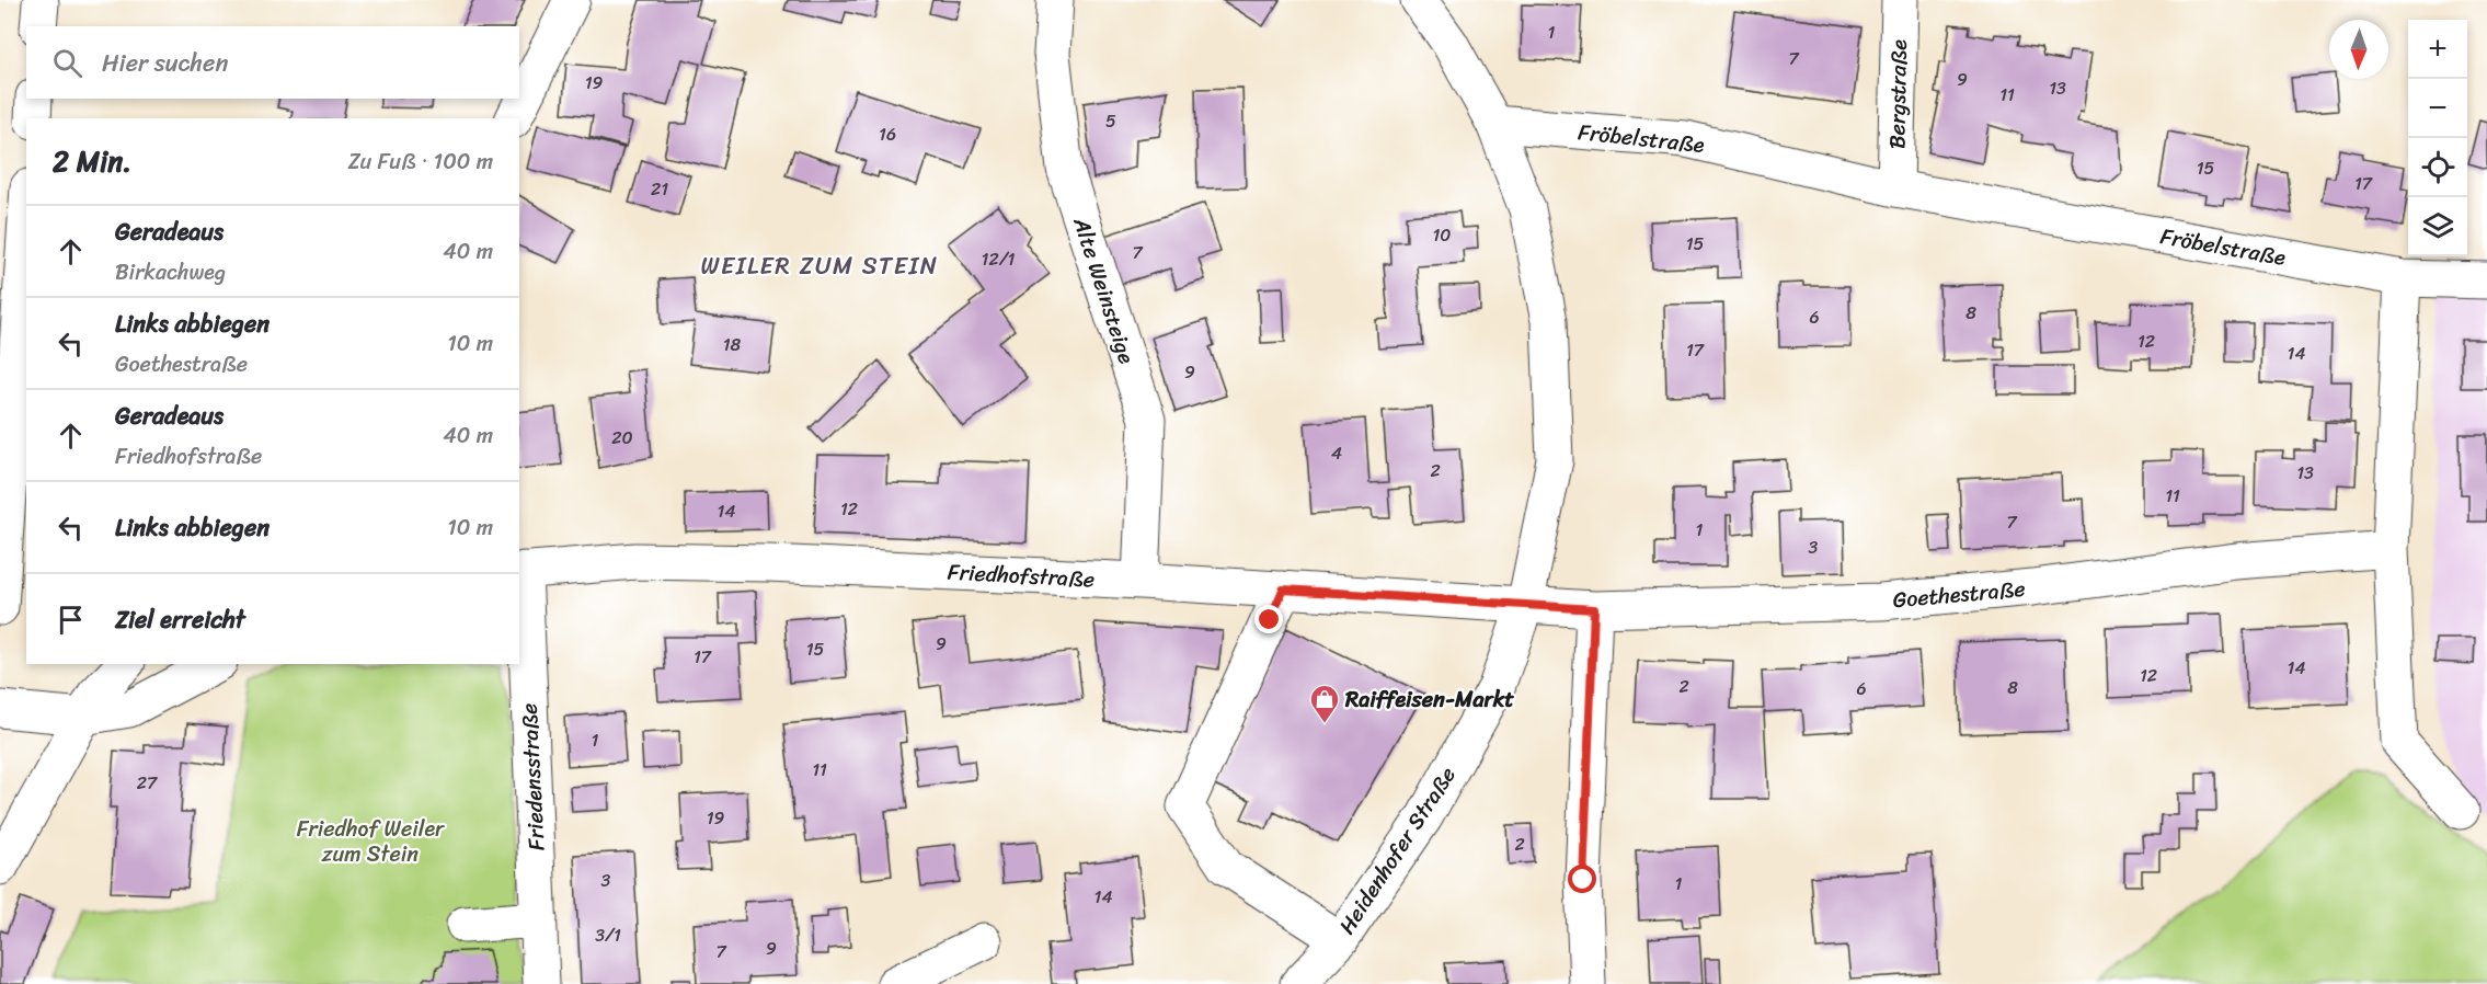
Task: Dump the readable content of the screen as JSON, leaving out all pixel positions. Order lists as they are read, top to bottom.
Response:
{
  "streets": {
    "street": [
      "Bergstraße",
      "Fröbelstraße",
      "Alte Weinsteige",
      "Friedhofstraße",
      "Goethestraße",
      "Friedensstraße",
      "Heidenhofer Straße"
    ]
  },
  "crossings": [
    ["Bergstraße", "Fröbelstraße"],
    ["Fröbelstraße", "Heidenhofer Straße"],
    ["Alte Weinsteige", "Friedhofstraße"],
    ["Friedhofstraße", "Goethestraße"],
    ["Friedhofstraße", "Friedensstraße"],
    ["Friedhofstraße", "Heidenhofer Straße"],
    ["Goethestraße", "Heidenhofer Straße"]
  ],
  "districts": ["WEILER ZUM STEIN"],
  "parks": ["Friedhof Weiler zum Stein"],
  "places": {
    "shop": ["Raiffeisen-Markt"]
  },
  "house_numbers": [
    "1",
    "7",
    "9",
    "19",
    "13",
    "11",
    "5",
    "16",
    "15",
    "17",
    "21",
    "10",
    "15",
    "7",
    "12/1",
    "8",
    "6",
    "12",
    "18",
    "17",
    "14",
    "9",
    "20",
    "4",
    "2",
    "13",
    "11",
    "12",
    "14",
    "7",
    "1",
    "3",
    "9",
    "15",
    "17",
    "14",
    "12",
    "2",
    "8",
    "6",
    "1",
    "11",
    "27",
    "19",
    "2",
    "3",
    "1",
    "14",
    "3/1",
    "9",
    "7"
  ],
  "north": "bottom",
  "page": {
    "map_buttons": ["+", "−"],
    "search": "Hier suchen",
    "heading": ["2 Min.", "Zu Fuß · 100 m"],
    "list": [
      ["Geradeaus", "Birkachweg", "40 m"],
      ["Links abbiegen", "Goethestraße", "10 m"],
      ["Geradeaus", "Friedhofstraße", "40 m"],
      ["Links abbiegen", "10 m"],
      "Ziel erreicht"
    ]
  }
}
